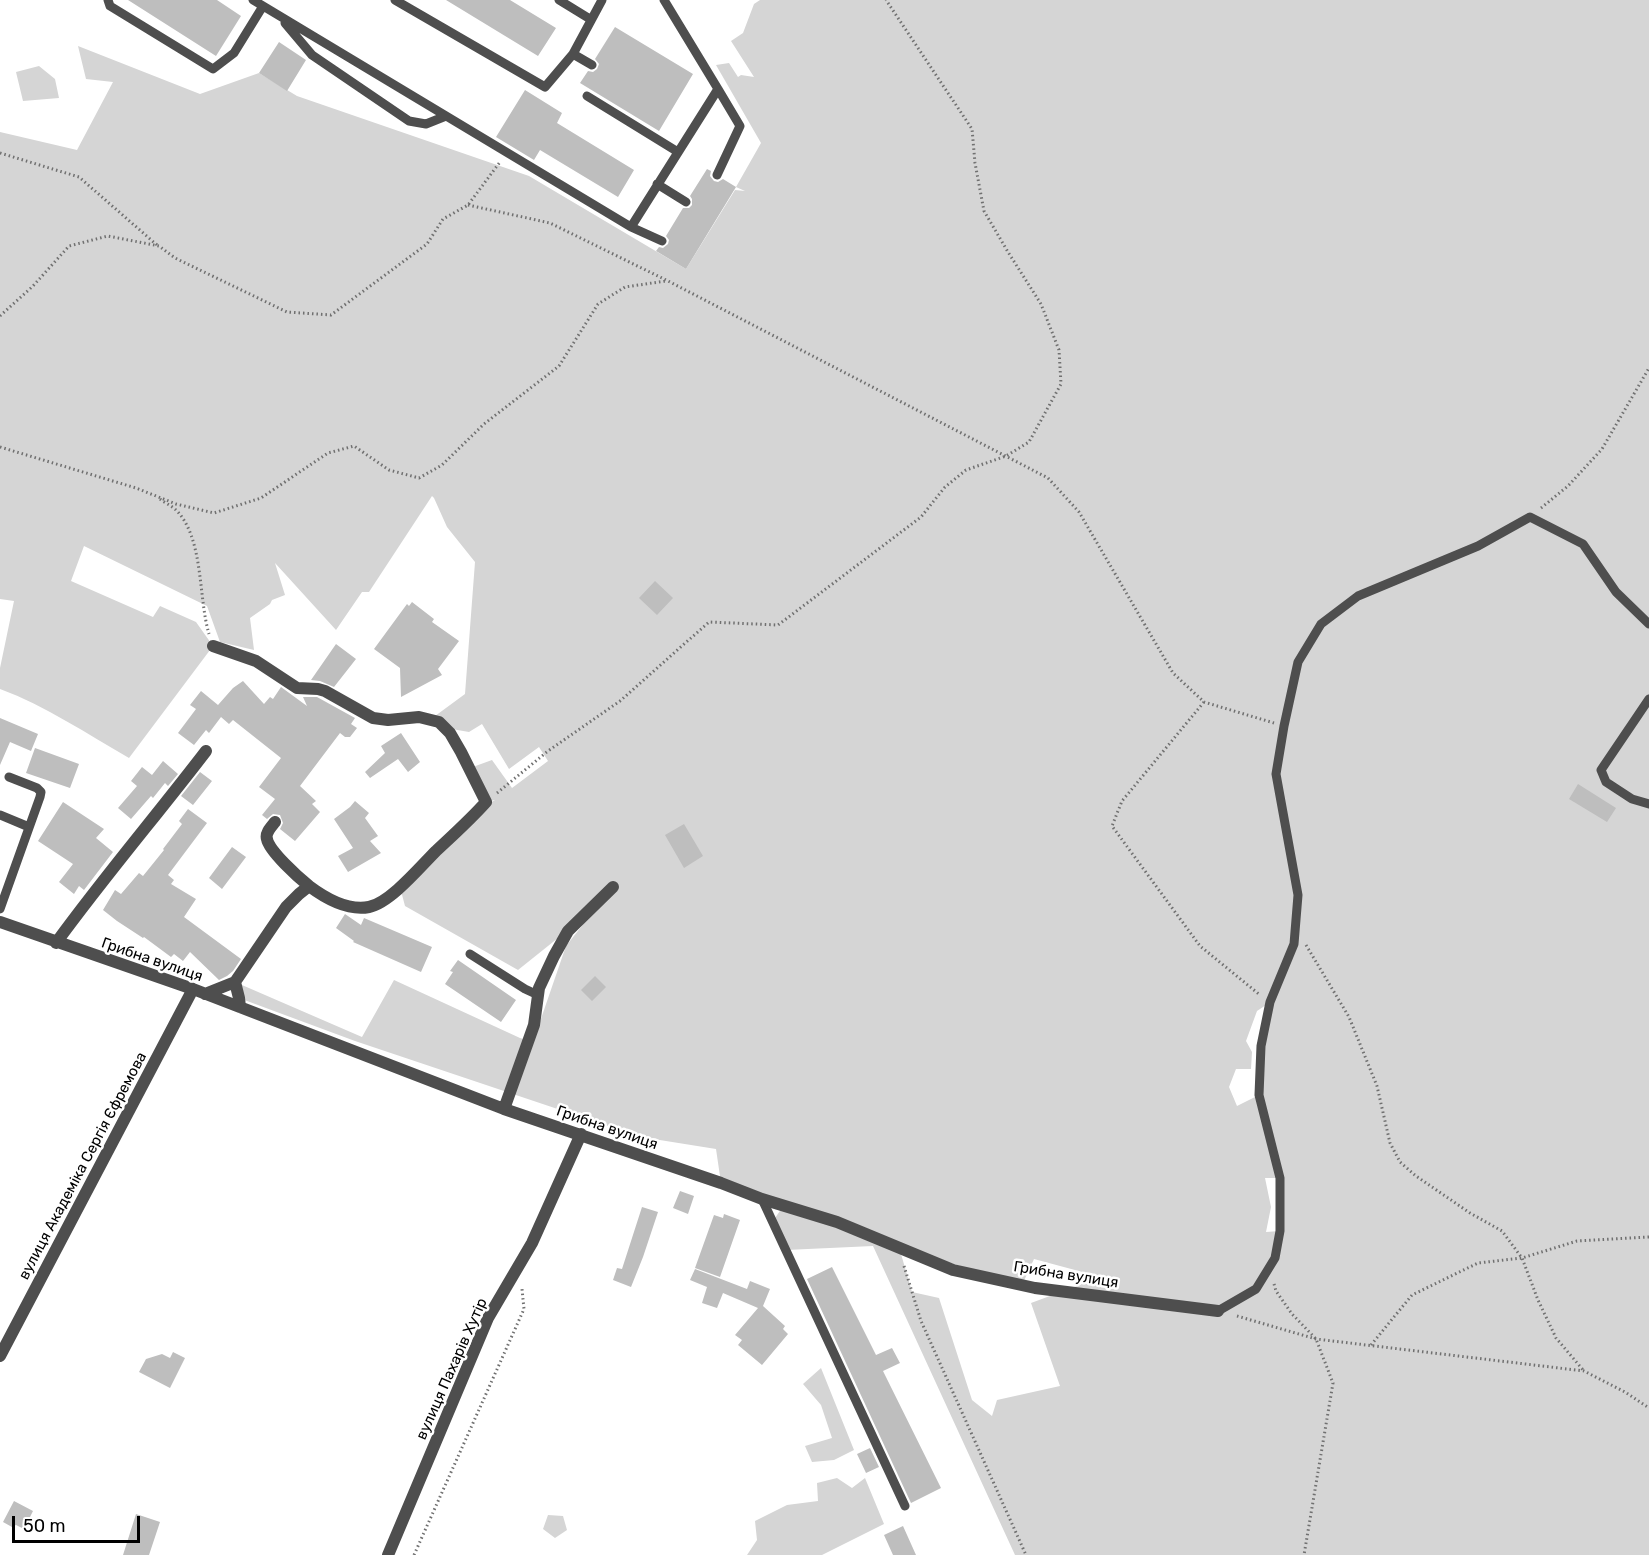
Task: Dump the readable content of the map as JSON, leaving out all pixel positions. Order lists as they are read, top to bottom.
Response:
{
  "streets": {
    "street": ["Грибна вулиця", "вулиця Академіка Сергія Єфремова", "вулиця Пахарів Хутір"]
  },
  "crossings": [
    ["Грибна вулиця", "вулиця Академіка Сергія Єфремова"],
    ["Грибна вулиця", "вулиця Пахарів Хутір"]
  ],
  "scale_bar": "50 m"
}
